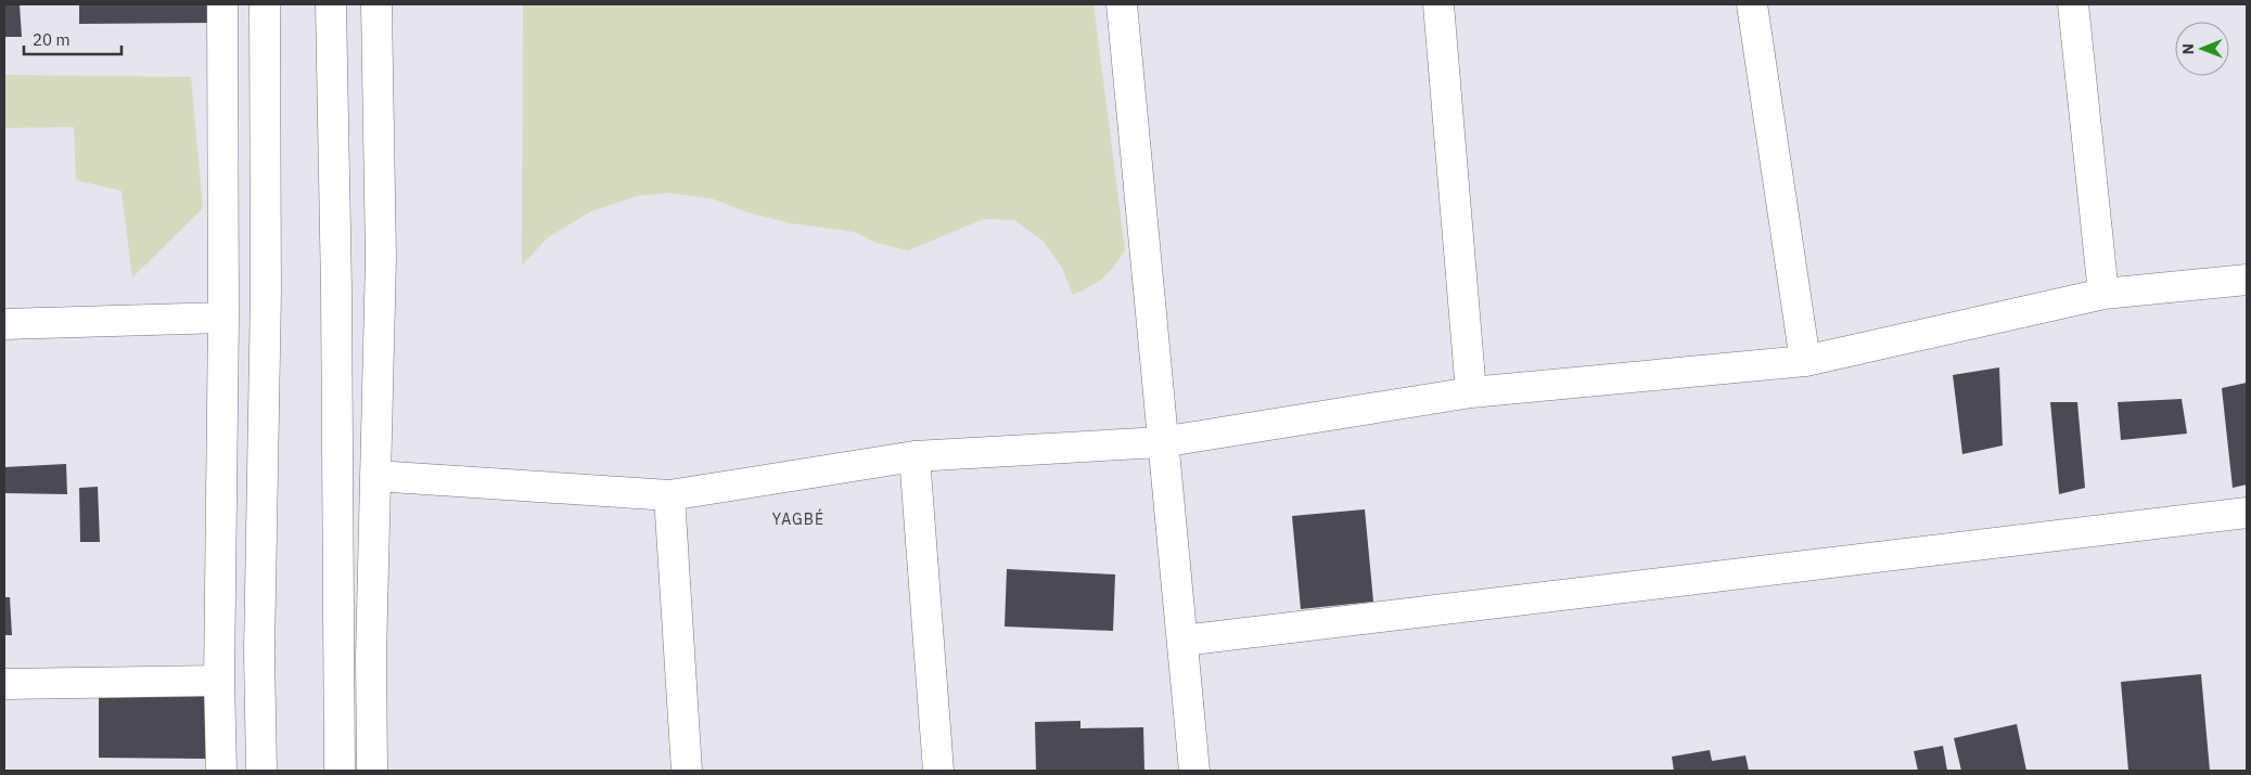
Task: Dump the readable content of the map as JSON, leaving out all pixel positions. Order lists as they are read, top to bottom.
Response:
{
  "districts": ["YAGBÉ"],
  "scale_bar": "20 m",
  "north": "left"
}
